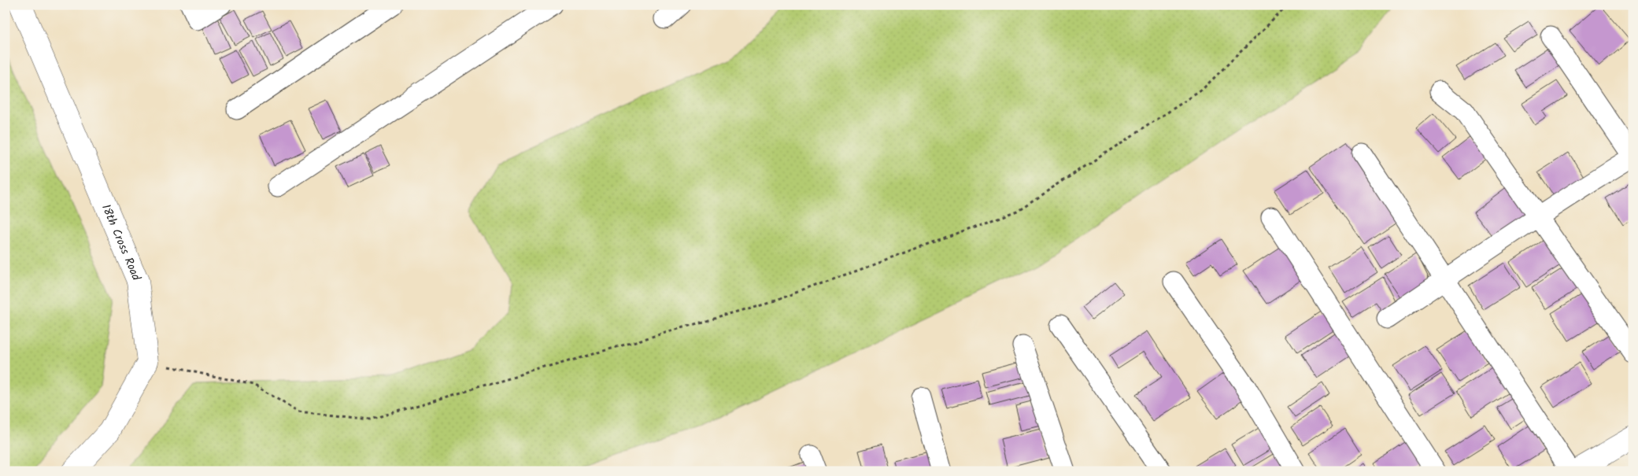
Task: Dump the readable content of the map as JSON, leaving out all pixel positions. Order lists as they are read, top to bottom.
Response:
{
  "streets": {
    "street": ["18th Cross Road"]
  }
}
